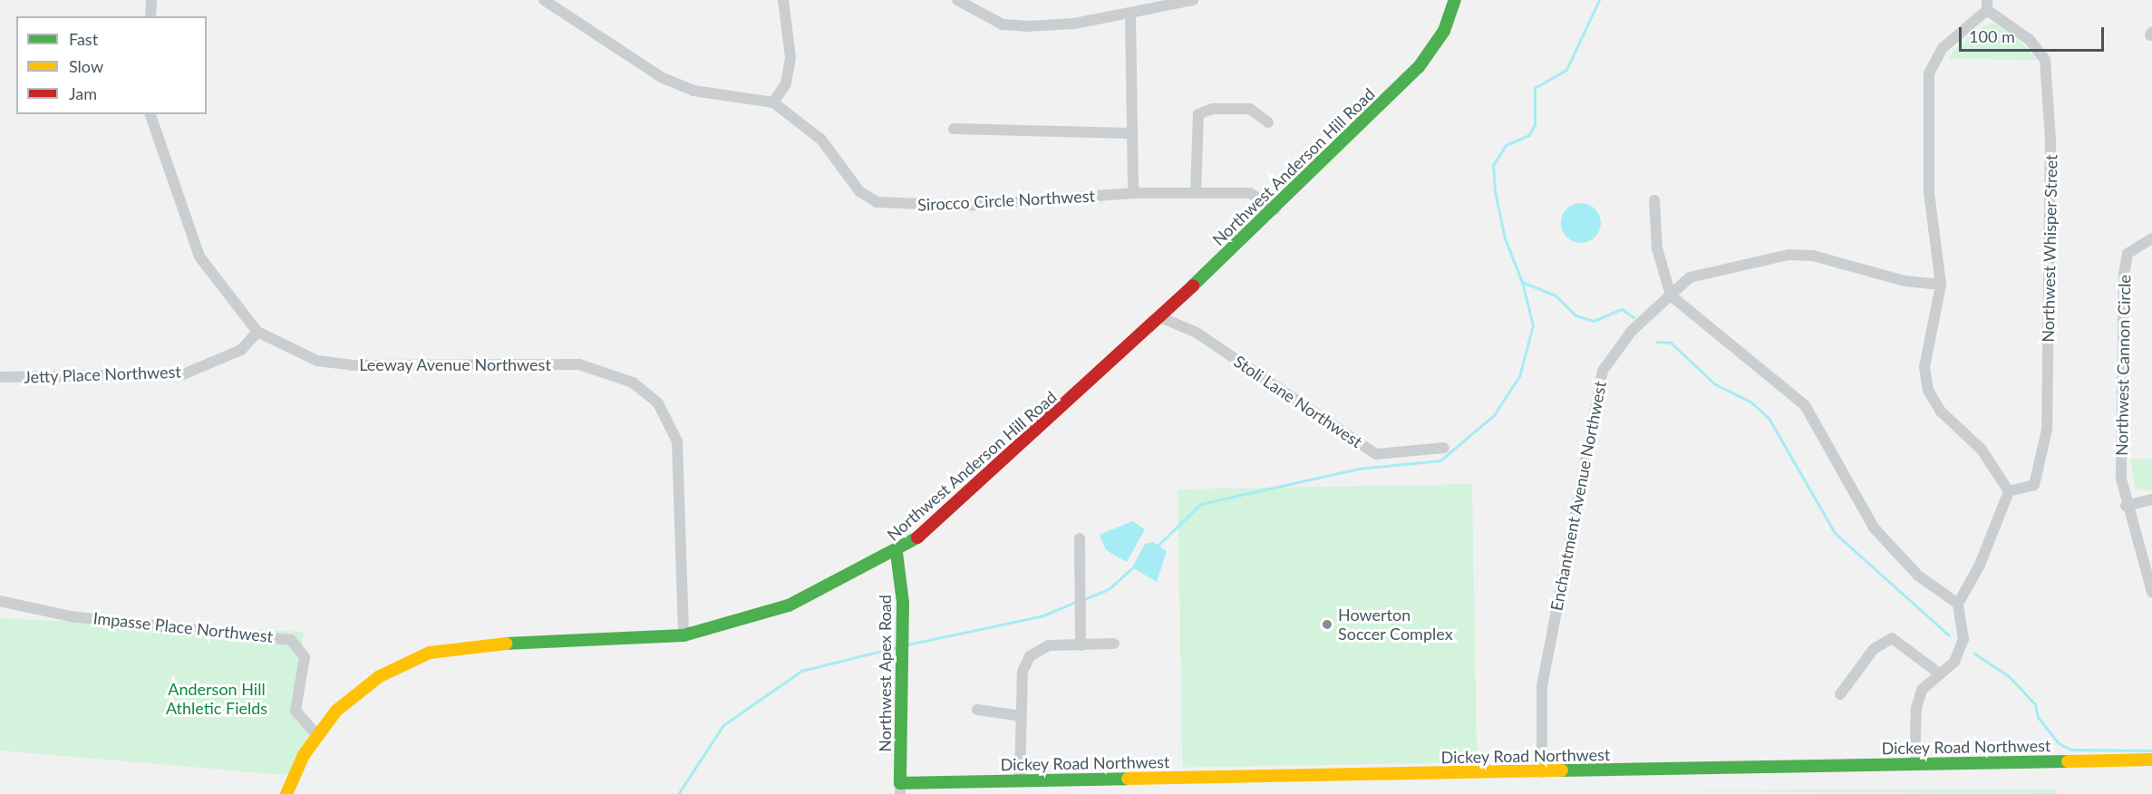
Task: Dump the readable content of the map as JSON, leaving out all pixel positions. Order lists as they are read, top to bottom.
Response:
{
  "streets": {
    "main road": ["Northwest Anderson Hill Road", "Northwest Apex Road", "Dickey Road Northwest"],
    "street": [
      "Sirocco Circle Northwest",
      "Northwest Whisper Street",
      "Leeway Avenue Northwest",
      "Northwest Cannon Circle",
      "Jetty Place Northwest",
      "Stoli Lane Northwest",
      "Enchantment Avenue Northwest",
      "Impasse Place Northwest"
    ]
  },
  "crossings": [
    ["Northwest Anderson Hill Road", "Sirocco Circle Northwest"],
    ["Northwest Anderson Hill Road", "Leeway Avenue Northwest"],
    ["Northwest Anderson Hill Road", "Stoli Lane Northwest"],
    ["Northwest Anderson Hill Road", "Impasse Place Northwest"],
    ["Northwest Anderson Hill Road", "Northwest Apex Road"],
    ["Leeway Avenue Northwest", "Jetty Place Northwest"],
    ["Enchantment Avenue Northwest", "Dickey Road Northwest"],
    ["Northwest Apex Road", "Dickey Road Northwest"]
  ],
  "parks": ["Anderson Hill Athletic Fields"],
  "places": ["Howerton Soccer Complex"],
  "legend": ["Fast", "Slow", "Jam"],
  "scale_bar": "100 m"
}
